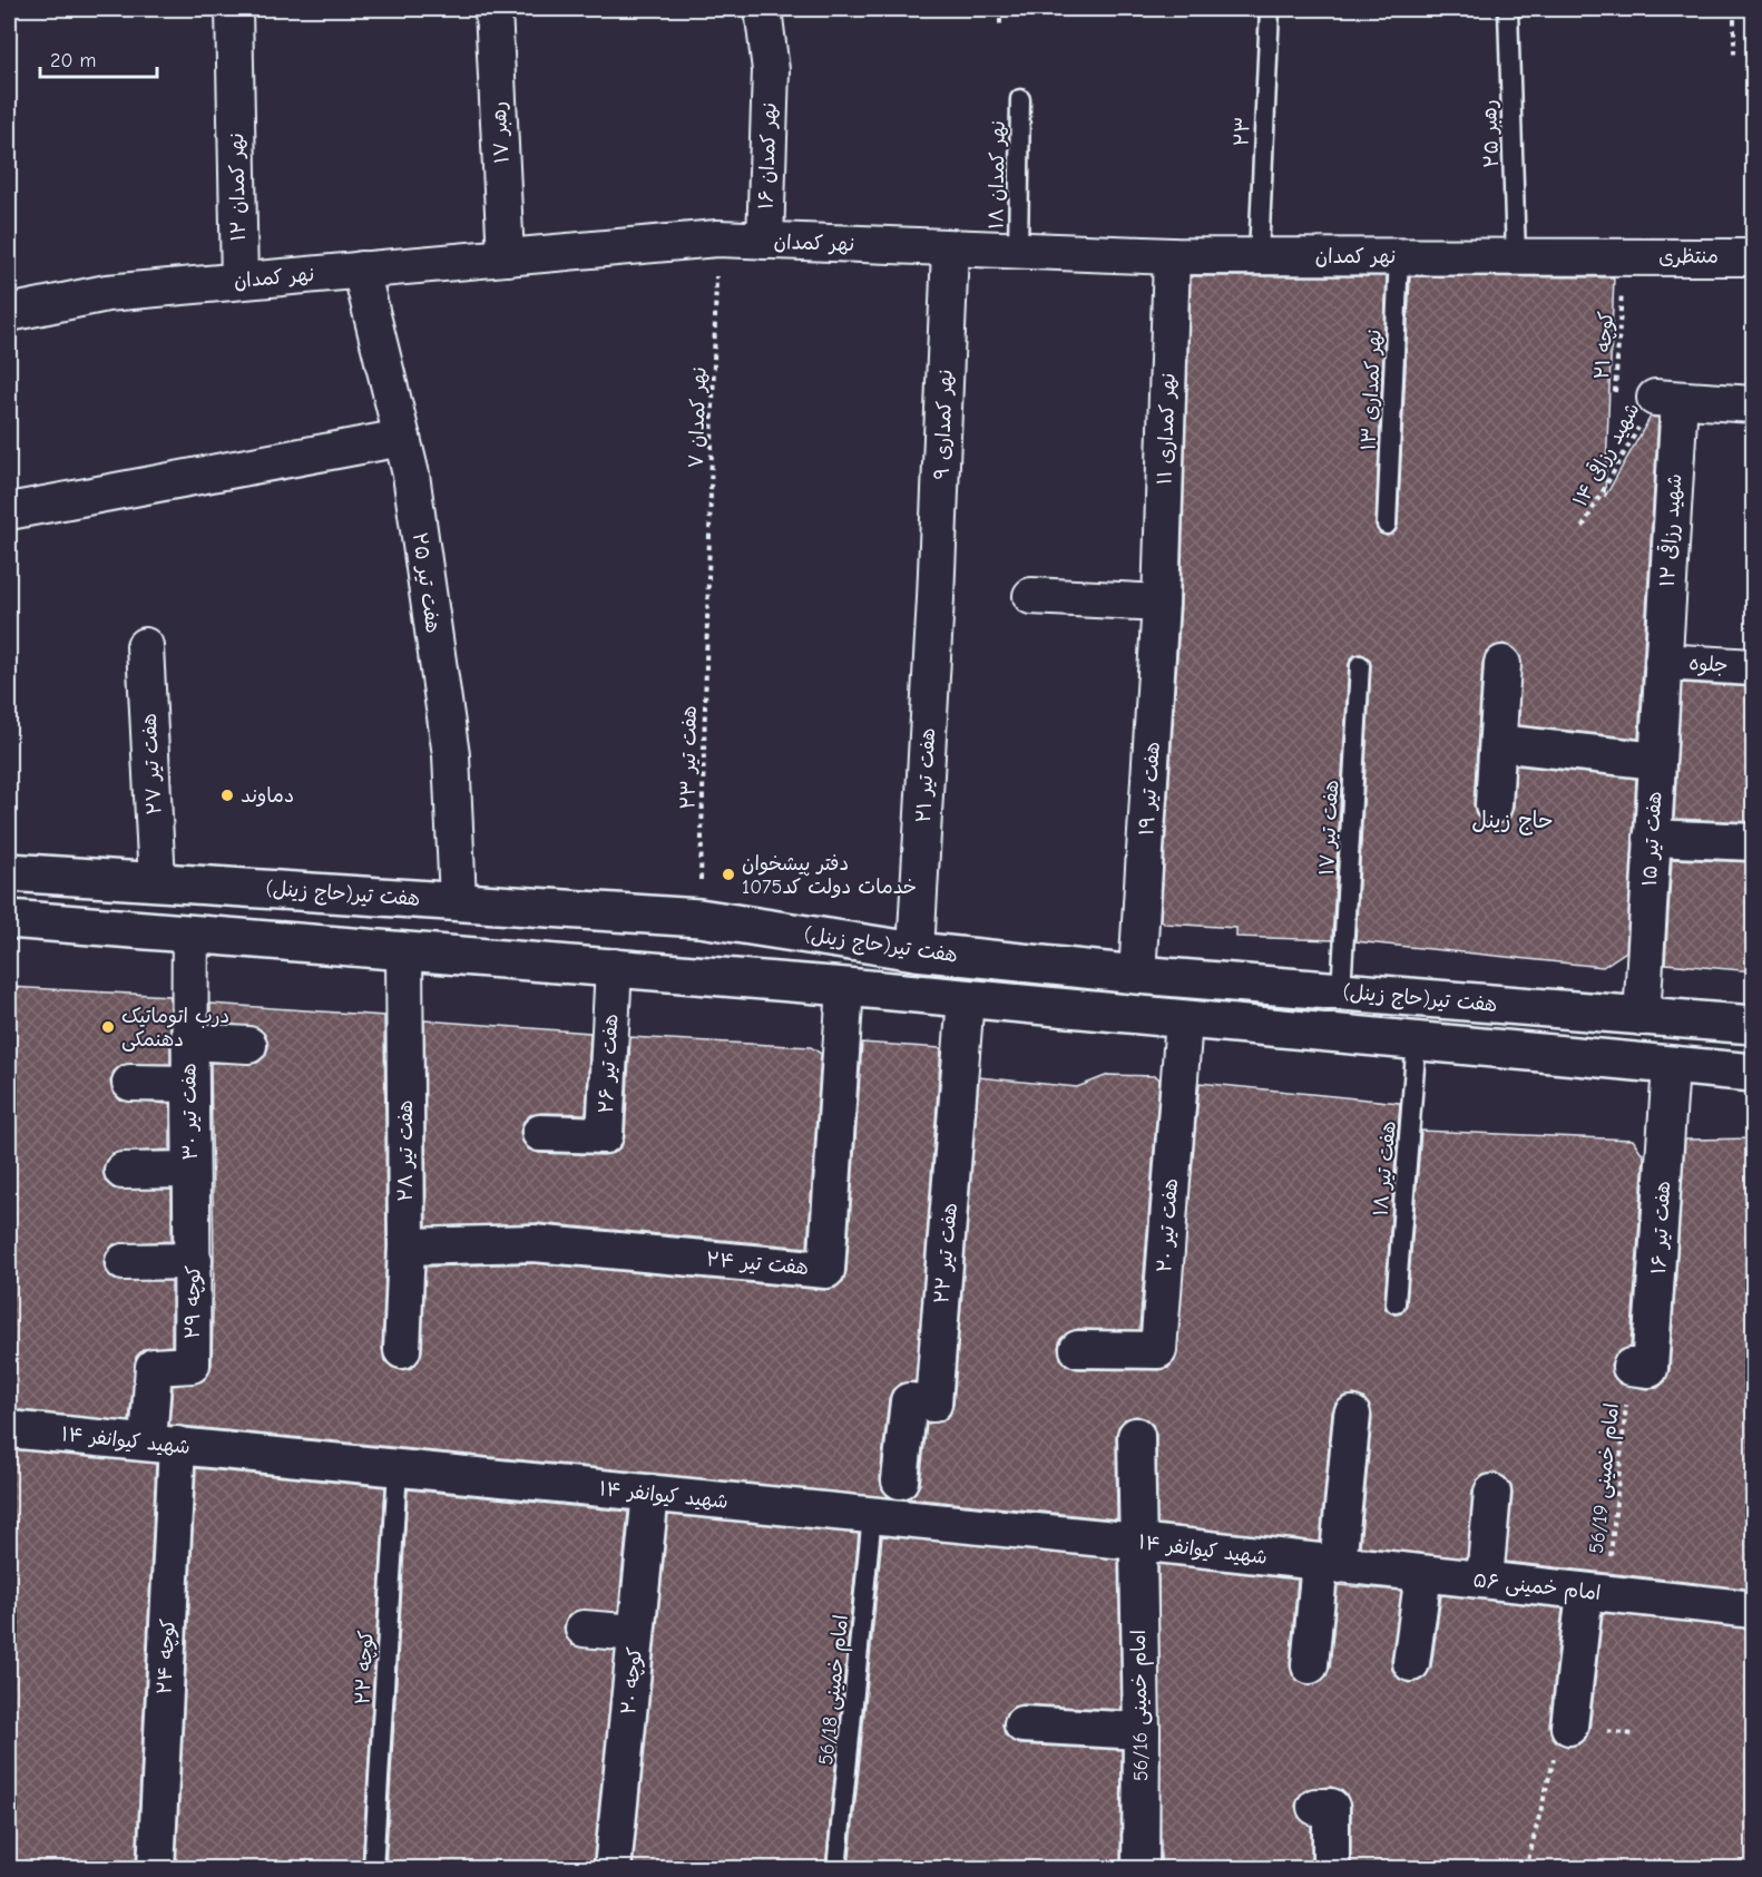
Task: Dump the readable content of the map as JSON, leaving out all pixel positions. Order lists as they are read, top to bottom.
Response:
{
  "streets": {
    "main road": ["هفت تیر(حاج زینل)"],
    "street": [
      "رهبر ۱۷",
      "نهر کمدان ۱۶",
      "نهر کمدان ۱۲",
      "نهر کمدان",
      "منتظری",
      "نهر کمداری ۹",
      "نهر کمداری ۱۱",
      "شهید رزاقی ۱۲",
      "هفت تیر ۲۵",
      "جلوه",
      "هفت تیر ۲۷",
      "هفت تیر ۲۱",
      "هفت تیر ۱۹",
      "هفت تیر ۱۵",
      "هفت تیر ۲۶",
      "هفت تیر ۳۰",
      "هفت تیر ۲۸",
      "هفت تیر ۲۰",
      "هفت تیر ۱۶",
      "هفت تیر ۲۲",
      "هفت تیر ۲۴",
      "کوچه ۲۹",
      "شهید کیوانفر ۱۴",
      "امام خمینی ۵۶",
      "کوچه ۲۴",
      "کوچه ۲۰",
      "امام خمینی 56/16"
    ],
    "lane": [
      "۲۳",
      "رهبر ۲۵",
      "نهر کمدان ۱۸",
      "نهر کمداری ۱۳",
      "هفت تیر ۱۷",
      "هفت تیر ۱۸",
      "کوچه ۲۲",
      "امام خمینی 56/18"
    ],
    "path": [
      "کوچه ۲۱",
      "نهر کمدان ۷",
      "شهید رزاقی ۱۴",
      "هفت تیر ۲۳",
      "امام خمینی 56/19"
    ]
  },
  "crossings": [
    ["۲۳", "نهر کمدان"],
    ["رهبر ۱۷", "نهر کمدان"],
    ["رهبر ۲۵", "نهر کمدان"],
    ["نهر کمدان ۱۶", "نهر کمدان"],
    ["نهر کمدان ۱۸", "نهر کمدان"],
    ["نهر کمدان ۱۲", "نهر کمدان"],
    ["نهر کمدان", "منتظری"],
    ["نهر کمدان", "کوچه ۲۱"],
    ["نهر کمدان", "نهر کمداری ۱۳"],
    ["نهر کمدان", "نهر کمدان ۷"],
    ["نهر کمدان", "نهر کمداری ۹"],
    ["نهر کمدان", "نهر کمداری ۱۱"],
    ["نهر کمدان", "هفت تیر ۲۵"],
    ["منتظری", "کوچه ۲۱"],
    ["کوچه ۲۱", "شهید رزاقی ۱۴"],
    ["کوچه ۲۱", "شهید رزاقی ۱۲"],
    ["نهر کمدان ۷", "هفت تیر ۲۳"],
    ["نهر کمداری ۹", "هفت تیر ۲۱"],
    ["نهر کمداری ۱۱", "هفت تیر ۱۹"],
    ["شهید رزاقی ۱۴", "شهید رزاقی ۱۲"],
    ["شهید رزاقی ۱۲", "جلوه"],
    ["شهید رزاقی ۱۲", "هفت تیر ۱۵"],
    ["هفت تیر ۲۵", "هفت تیر(حاج زینل)"],
    ["جلوه", "هفت تیر ۱۵"],
    ["هفت تیر ۲۳", "هفت تیر(حاج زینل)"],
    ["هفت تیر ۲۷", "هفت تیر(حاج زینل)"],
    ["هفت تیر ۲۱", "هفت تیر(حاج زینل)"],
    ["هفت تیر ۱۹", "هفت تیر(حاج زینل)"],
    ["هفت تیر ۱۷", "هفت تیر(حاج زینل)"],
    ["هفت تیر ۱۵", "هفت تیر(حاج زینل)"],
    ["هفت تیر(حاج زینل)", "هفت تیر ۲۶"],
    ["هفت تیر(حاج زینل)", "هفت تیر ۳۰"],
    ["هفت تیر(حاج زینل)", "هفت تیر ۲۸"],
    ["هفت تیر(حاج زینل)", "هفت تیر ۱۸"],
    ["هفت تیر(حاج زینل)", "هفت تیر ۲۰"],
    ["هفت تیر(حاج زینل)", "هفت تیر ۱۶"],
    ["هفت تیر(حاج زینل)", "هفت تیر ۲۲"],
    ["هفت تیر(حاج زینل)", "هفت تیر ۲۴"],
    ["هفت تیر ۳۰", "کوچه ۲۹"],
    ["هفت تیر ۲۸", "هفت تیر ۲۴"],
    ["هفت تیر ۱۶", "امام خمینی 56/19"],
    ["کوچه ۲۹", "شهید کیوانفر ۱۴"],
    ["کوچه ۲۹", "کوچه ۲۴"],
    ["شهید کیوانفر ۱۴", "امام خمینی ۵۶"],
    ["شهید کیوانفر ۱۴", "کوچه ۲۴"],
    ["شهید کیوانفر ۱۴", "کوچه ۲۲"],
    ["شهید کیوانفر ۱۴", "کوچه ۲۰"],
    ["شهید کیوانفر ۱۴", "امام خمینی 56/18"],
    ["شهید کیوانفر ۱۴", "امام خمینی 56/16"],
    ["امام خمینی 56/19", "امام خمینی ۵۶"]
  ],
  "districts": ["حاج زینل"],
  "places": ["دماوند", "دفتر پیشخوان خدمات دولت کد1075", "درب اتوماتیک دهنمکی"],
  "scale_bar": "20 m"
}
